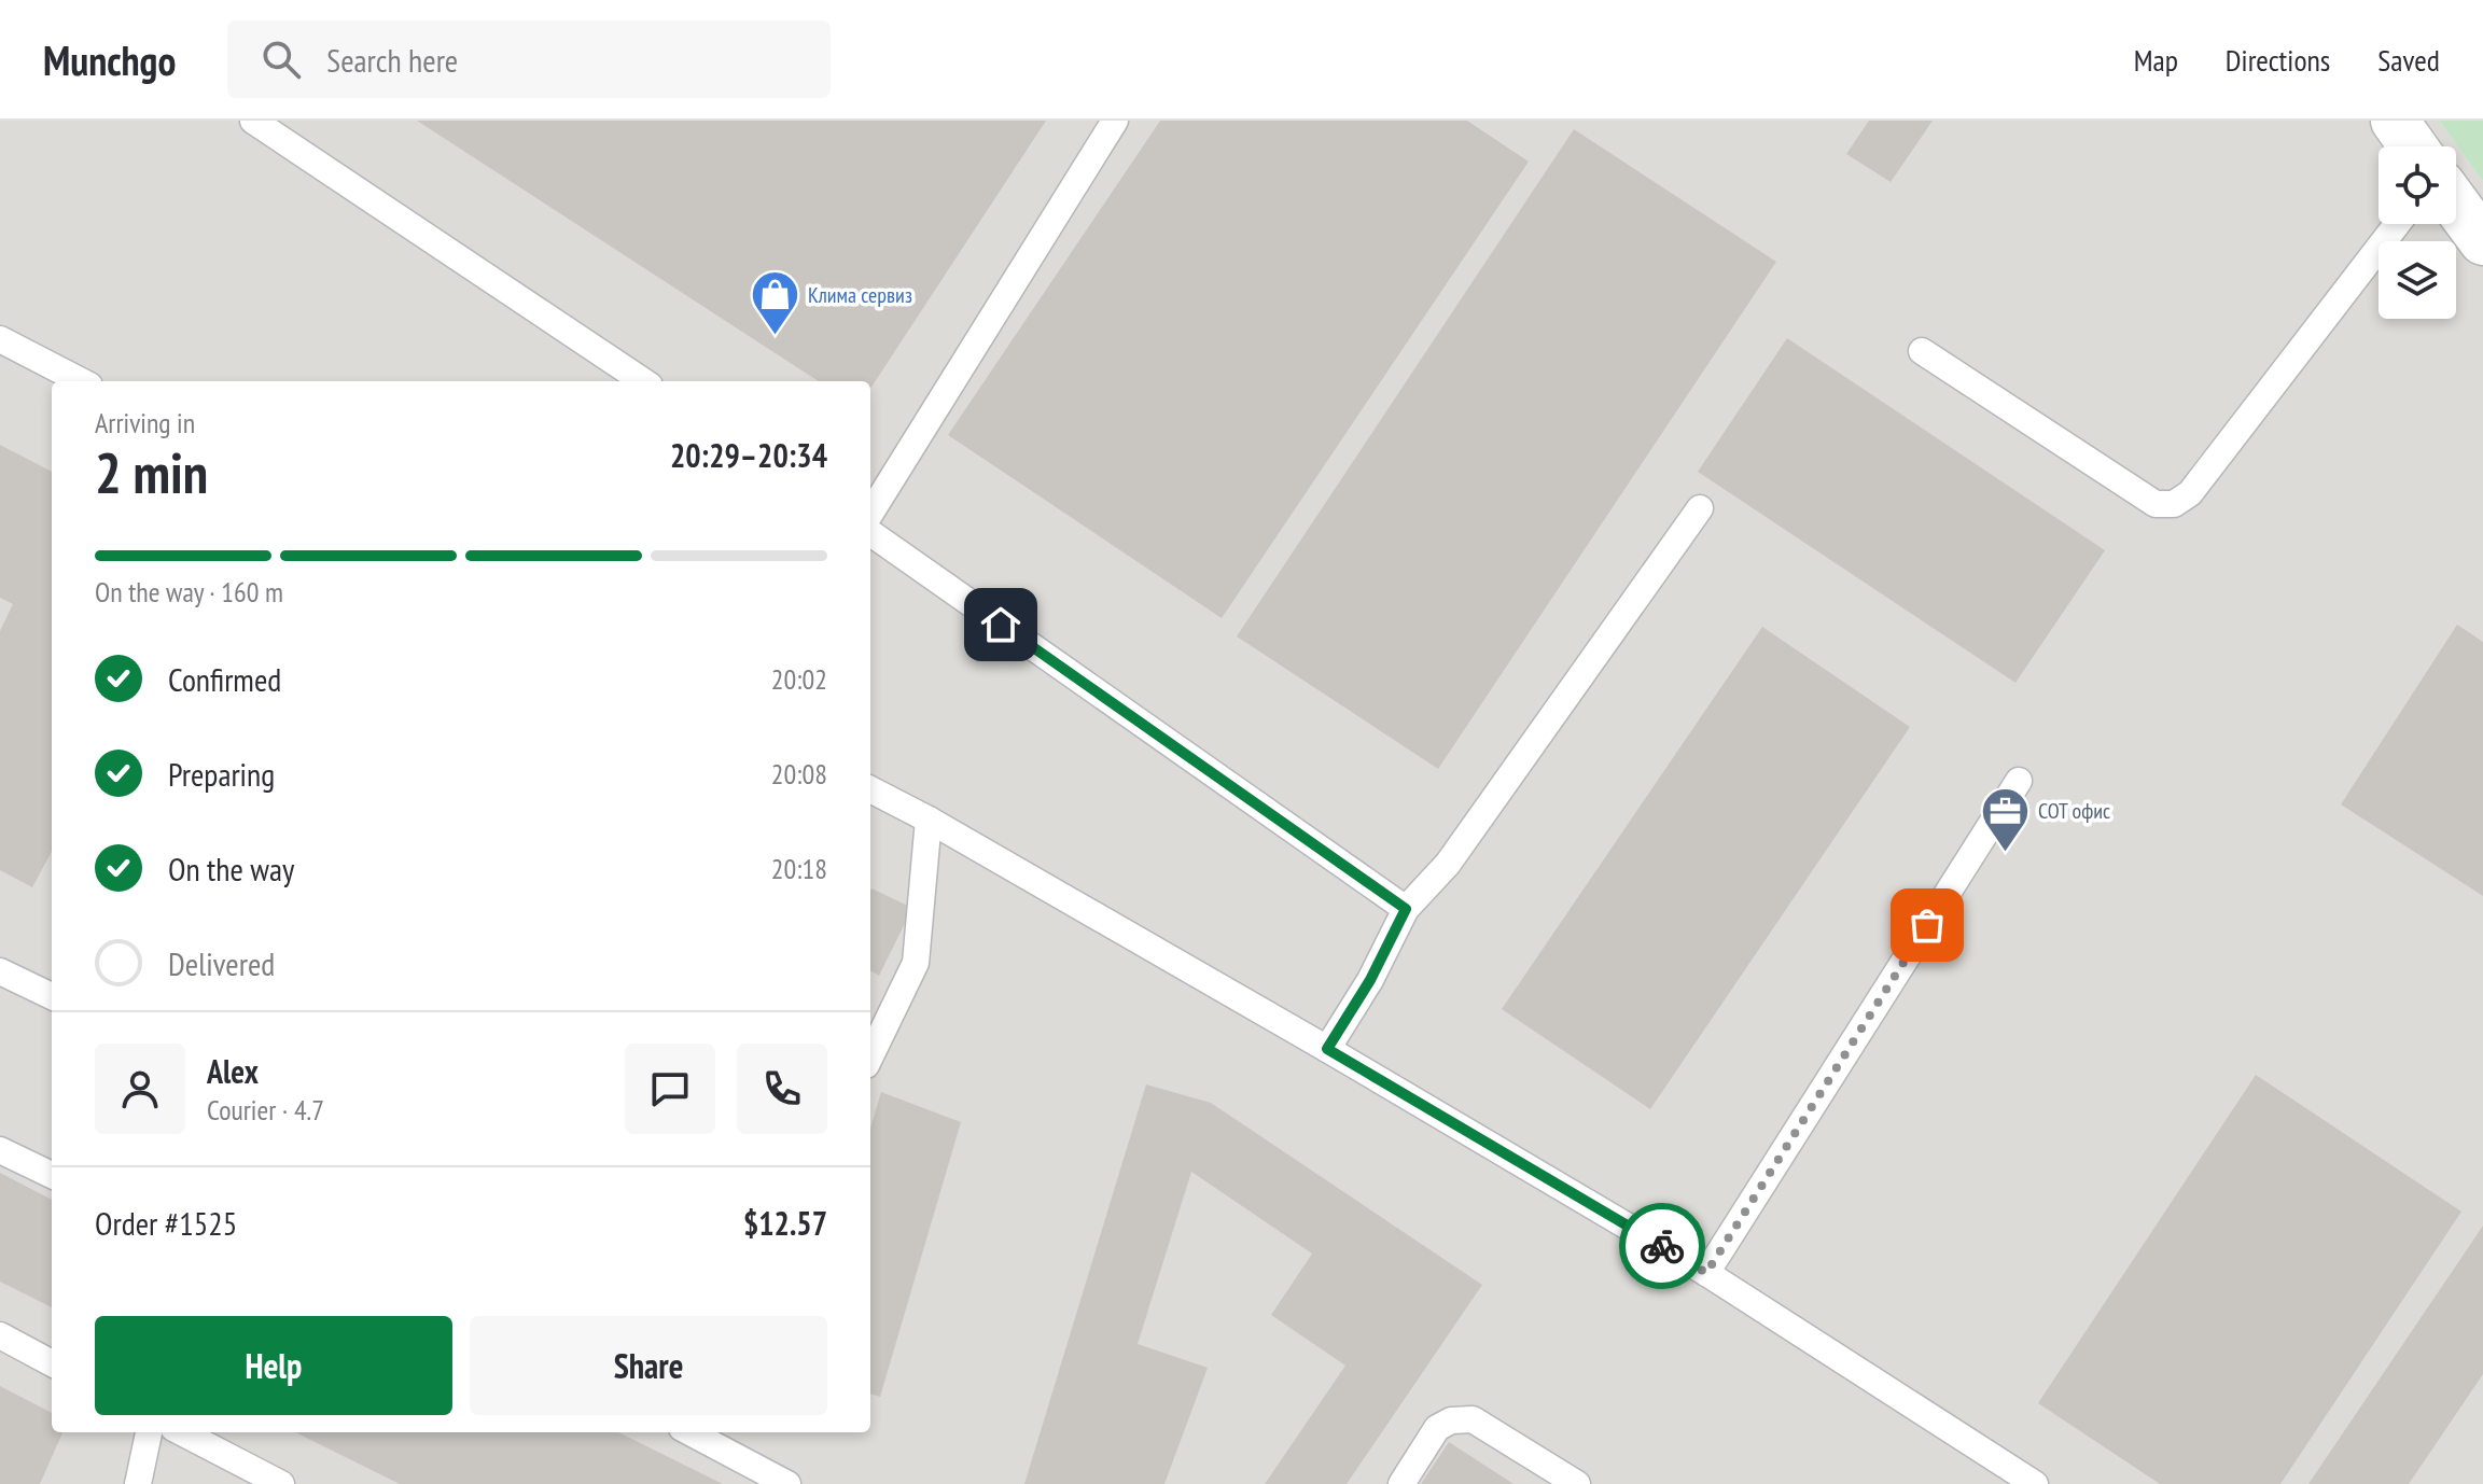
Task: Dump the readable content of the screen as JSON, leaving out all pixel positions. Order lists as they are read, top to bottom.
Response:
{
  "places": {
    "shop": ["Клима сервиз"],
    "office": ["СОТ офис"]
  },
  "page": {
    "header": "Munchgo",
    "search": "Search here",
    "nav": ["Map", "Directions", "Saved"],
    "heading": ["2 min", "Arriving in", "20:29–20:34"],
    "panel": [
      "Alex",
      "Courier · 4.7",
      "Order #1525",
      "$12.57"
    ],
    "bar": "On the way · 160 m",
    "list": [
      ["Confirmed", "20:02"],
      ["Preparing", "20:08"],
      ["On the way", "20:18"],
      "Delivered"
    ],
    "buttons": ["Help", "Share"]
  }
}
